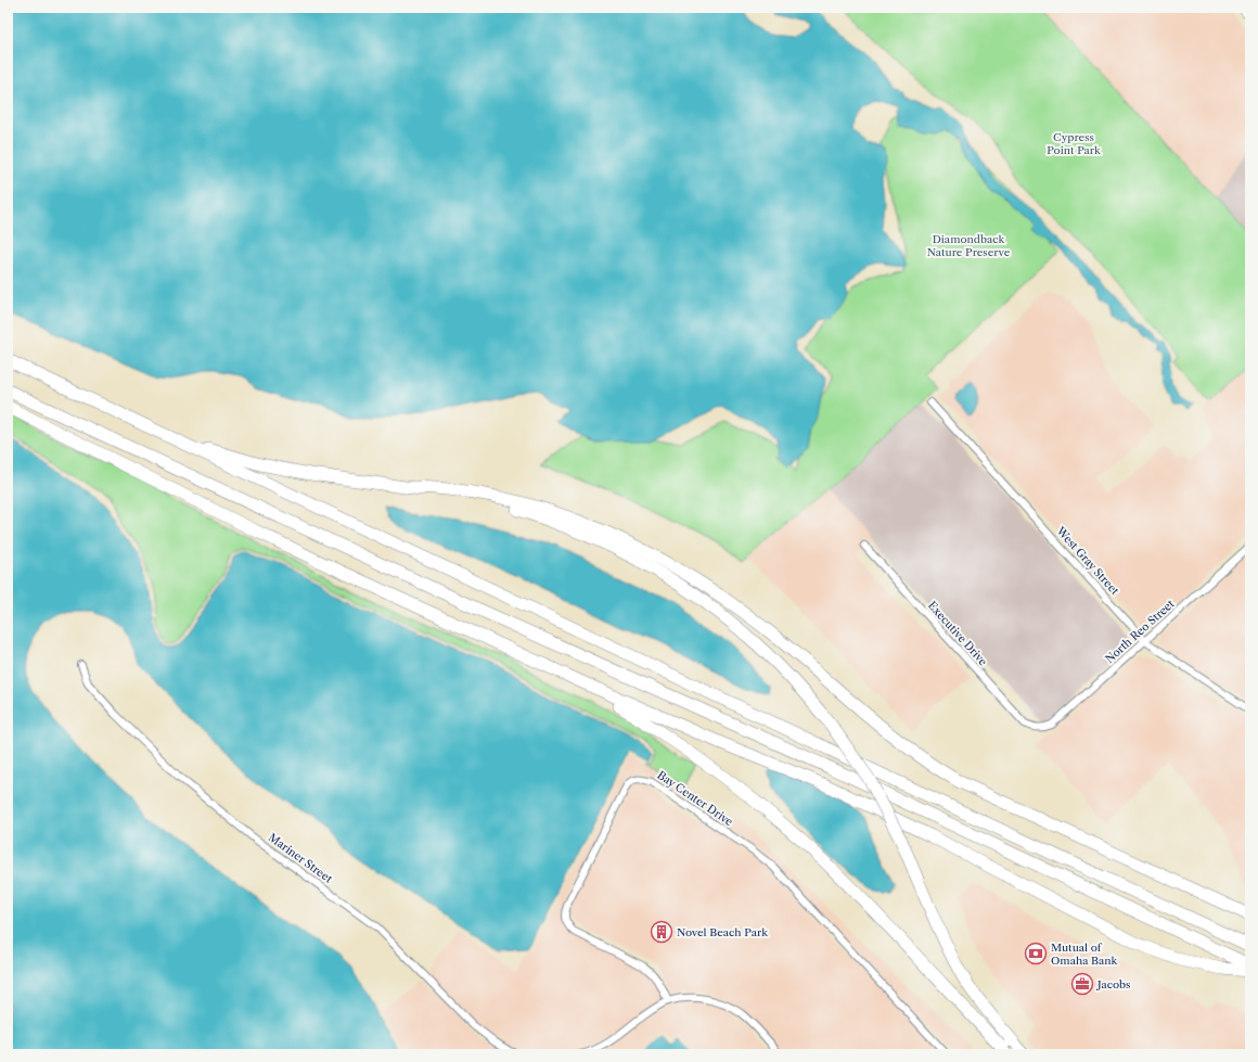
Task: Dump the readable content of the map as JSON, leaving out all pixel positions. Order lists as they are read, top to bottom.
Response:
{
  "streets": {
    "street": [
      "West Gray Street",
      "North Reo Street",
      "Executive Drive",
      "Bay Center Drive",
      "Mariner Street"
    ]
  },
  "crossings": [
    ["West Gray Street", "North Reo Street"],
    ["North Reo Street", "Executive Drive"]
  ],
  "parks": ["Cypress Point Park", "Diamondback Nature Preserve"],
  "places": {
    "building": ["Novel Beach Park"],
    "bank": ["Mutual of Omaha Bank"],
    "office": ["Jacobs"]
  }
}
